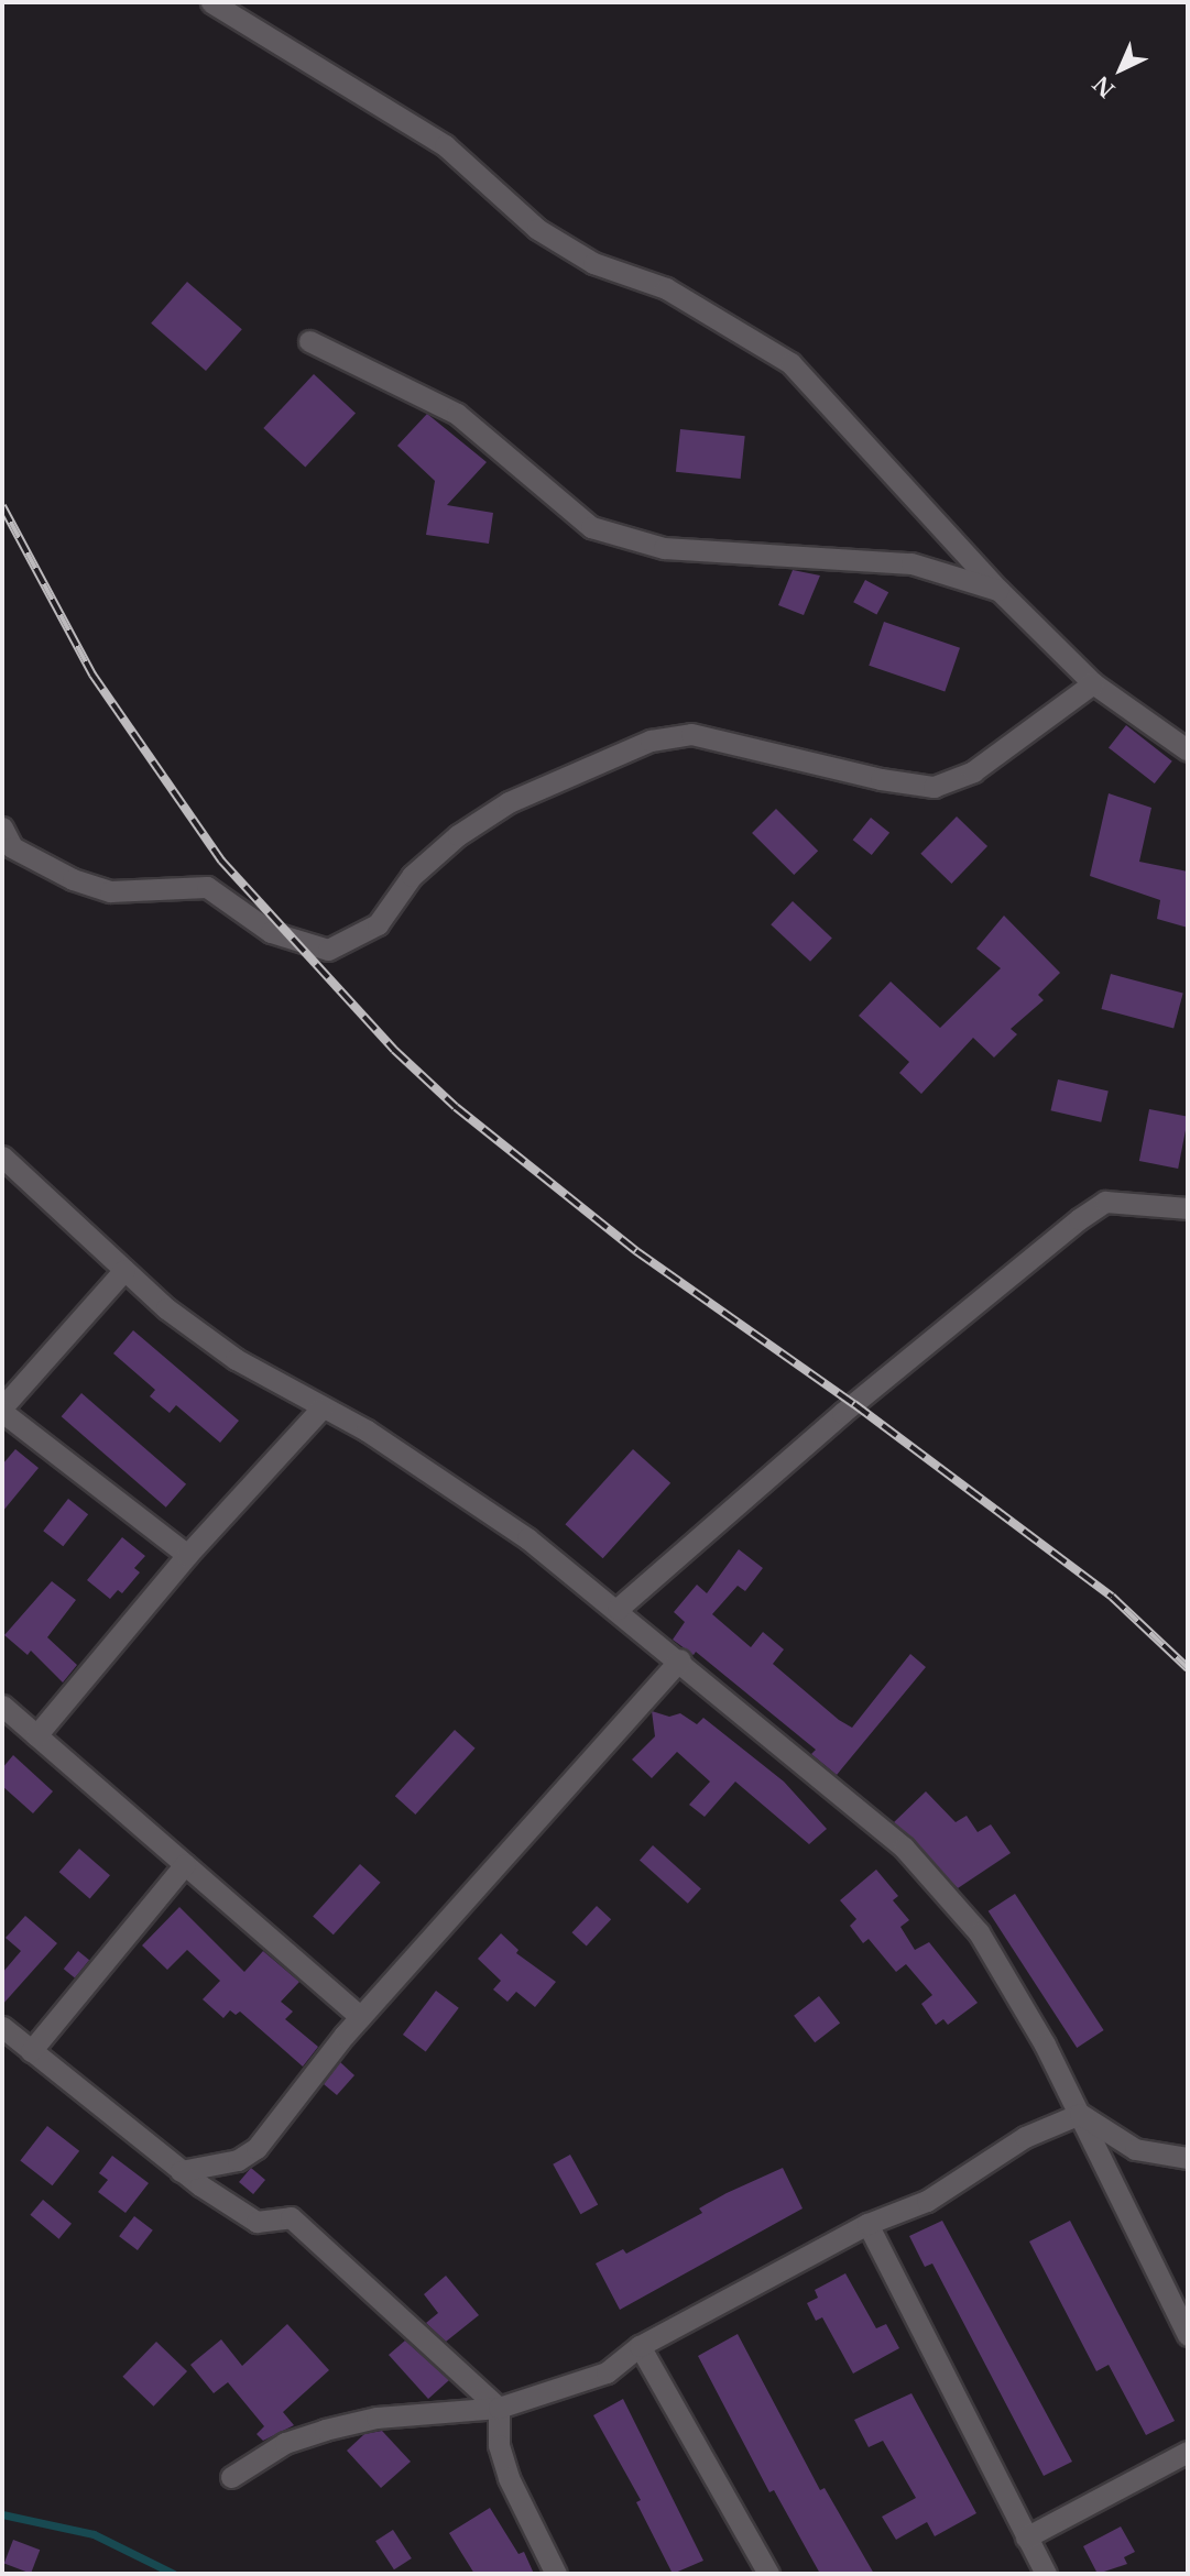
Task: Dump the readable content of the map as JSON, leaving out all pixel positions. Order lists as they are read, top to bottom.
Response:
{
  "north": "bottom left"
}
